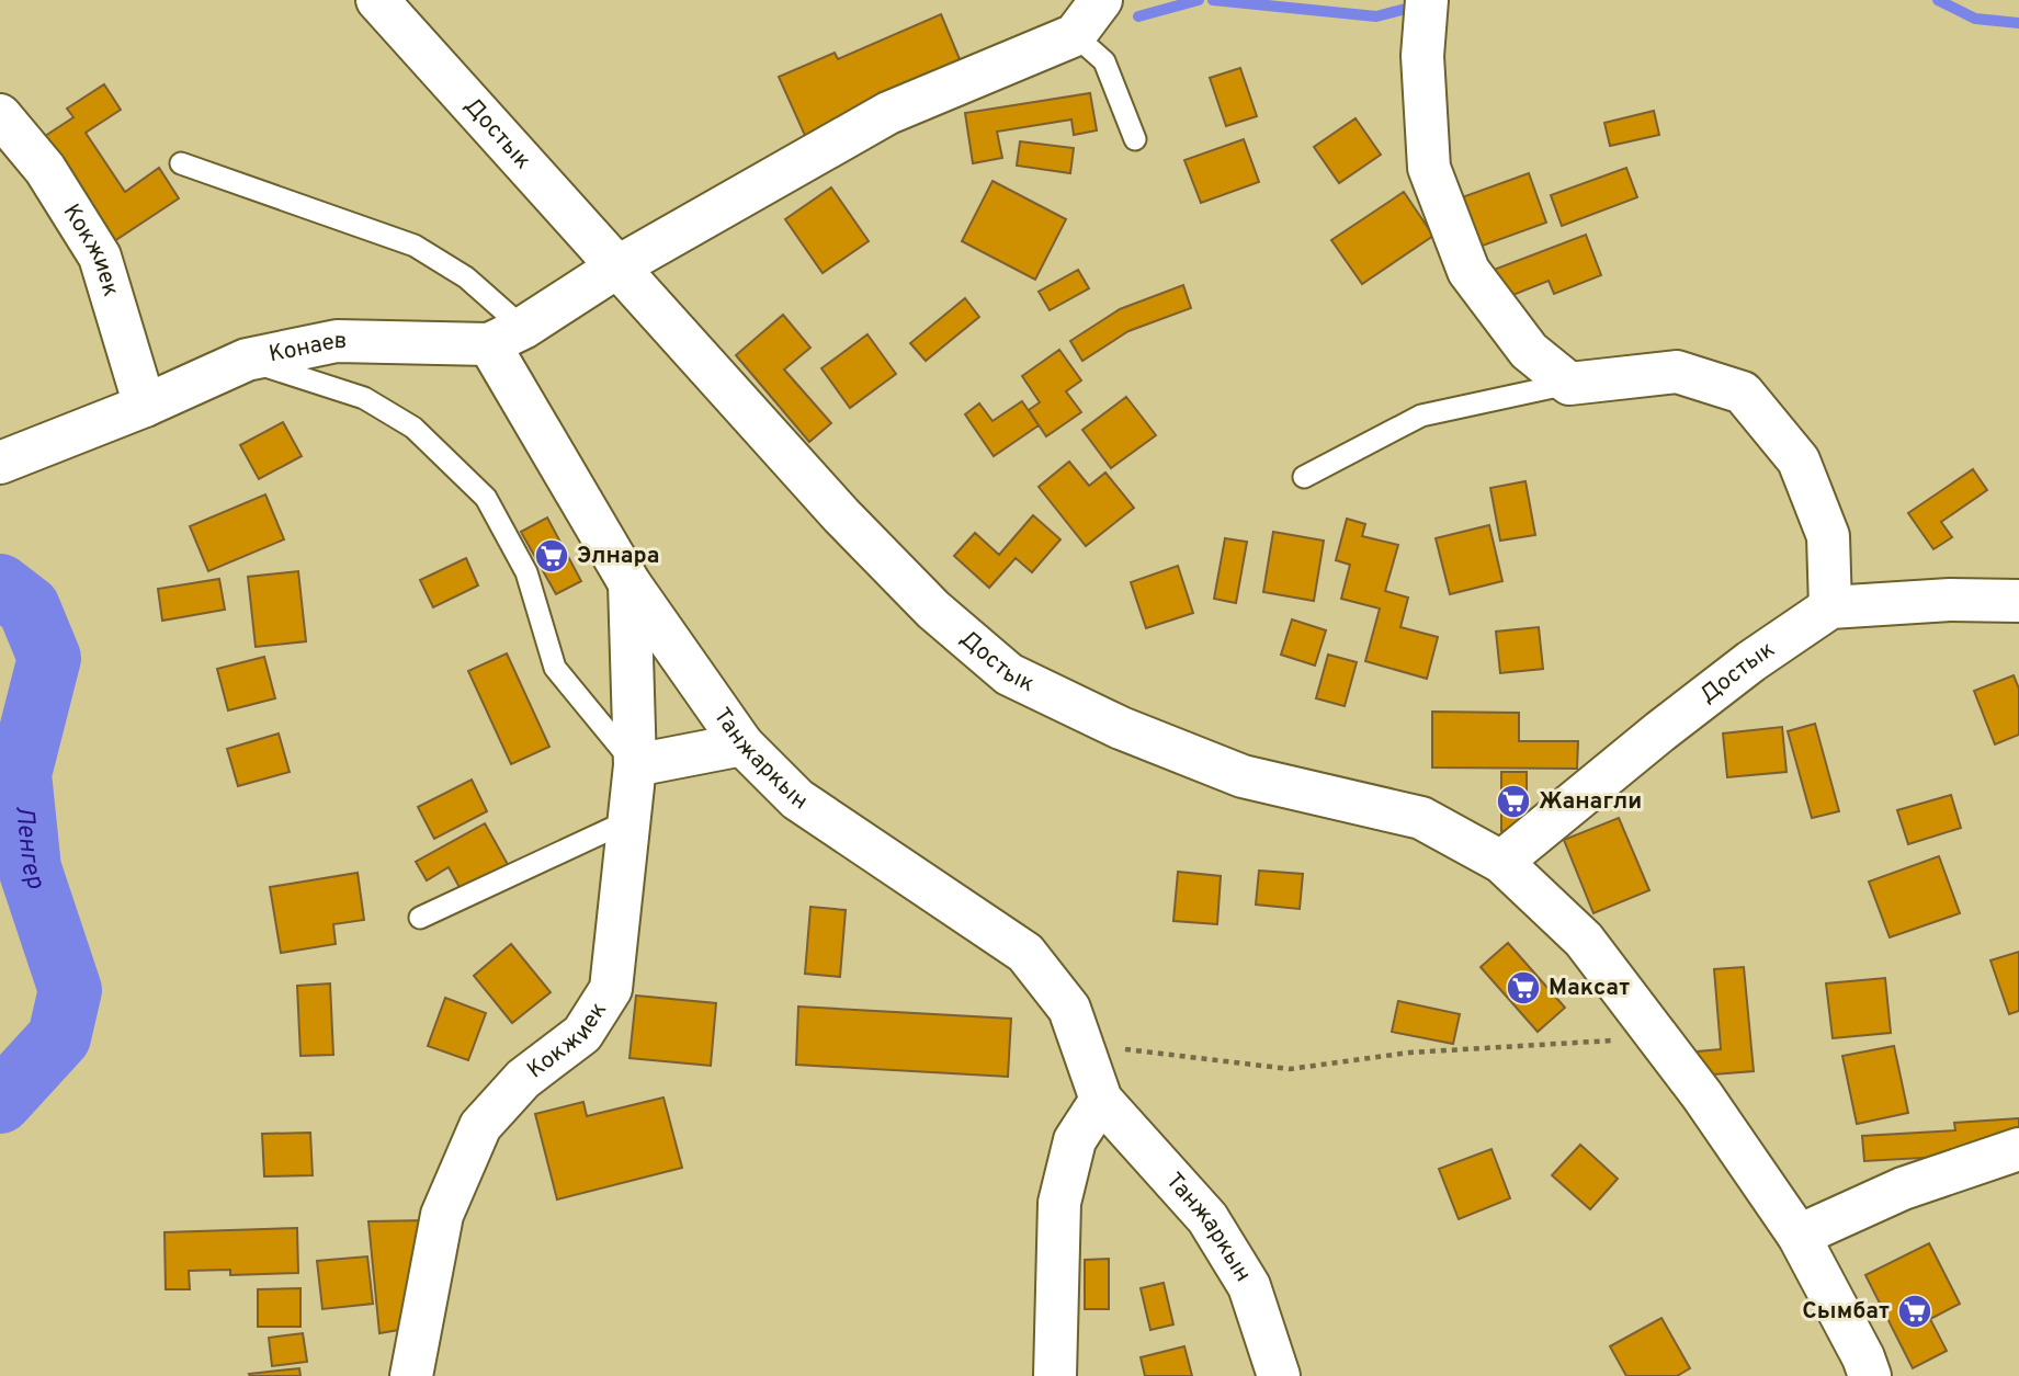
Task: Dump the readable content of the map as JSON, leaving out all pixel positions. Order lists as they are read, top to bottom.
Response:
{
  "streets": {
    "street": [
      "Достык",
      "Кокжиек",
      "Конаев",
      "Танжаркын"
    ]
  },
  "crossings": [
    ["Кокжиек", "Конаев"],
    ["Кокжиек", "Танжаркын"],
    ["Конаев", "Танжаркын"]
  ],
  "water": ["Ленгер"],
  "places": {
    "supermarket": [
      "Элнара",
      "Жанагли",
      "Максат",
      "Сымбат"
    ]
  }
}
